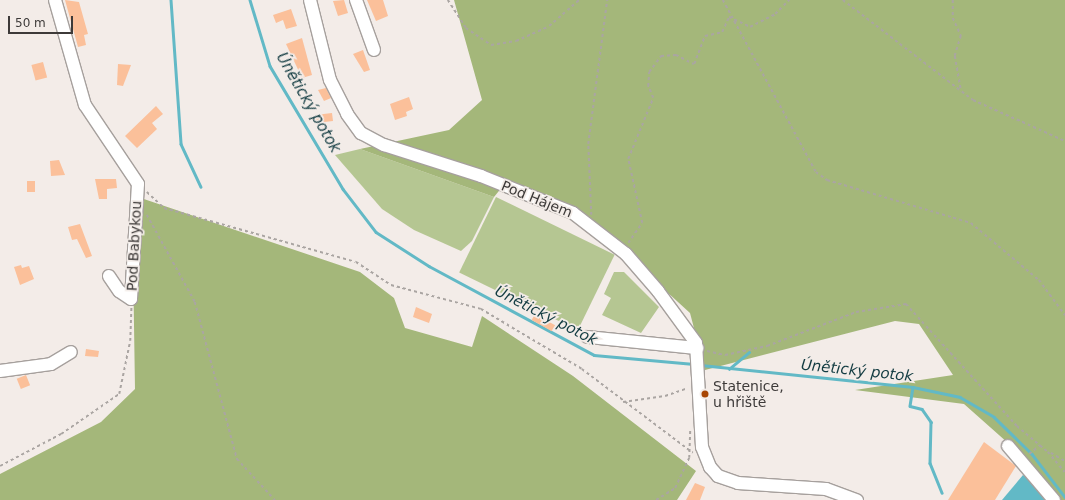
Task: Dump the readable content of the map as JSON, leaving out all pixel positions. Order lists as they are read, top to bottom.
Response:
{
  "streets": {
    "street": ["Pod Hájem", "Pod Babykou"]
  },
  "water": ["Únětický potok"],
  "places": ["Statenice, u hřiště"],
  "scale_bar": "50 m"
}
